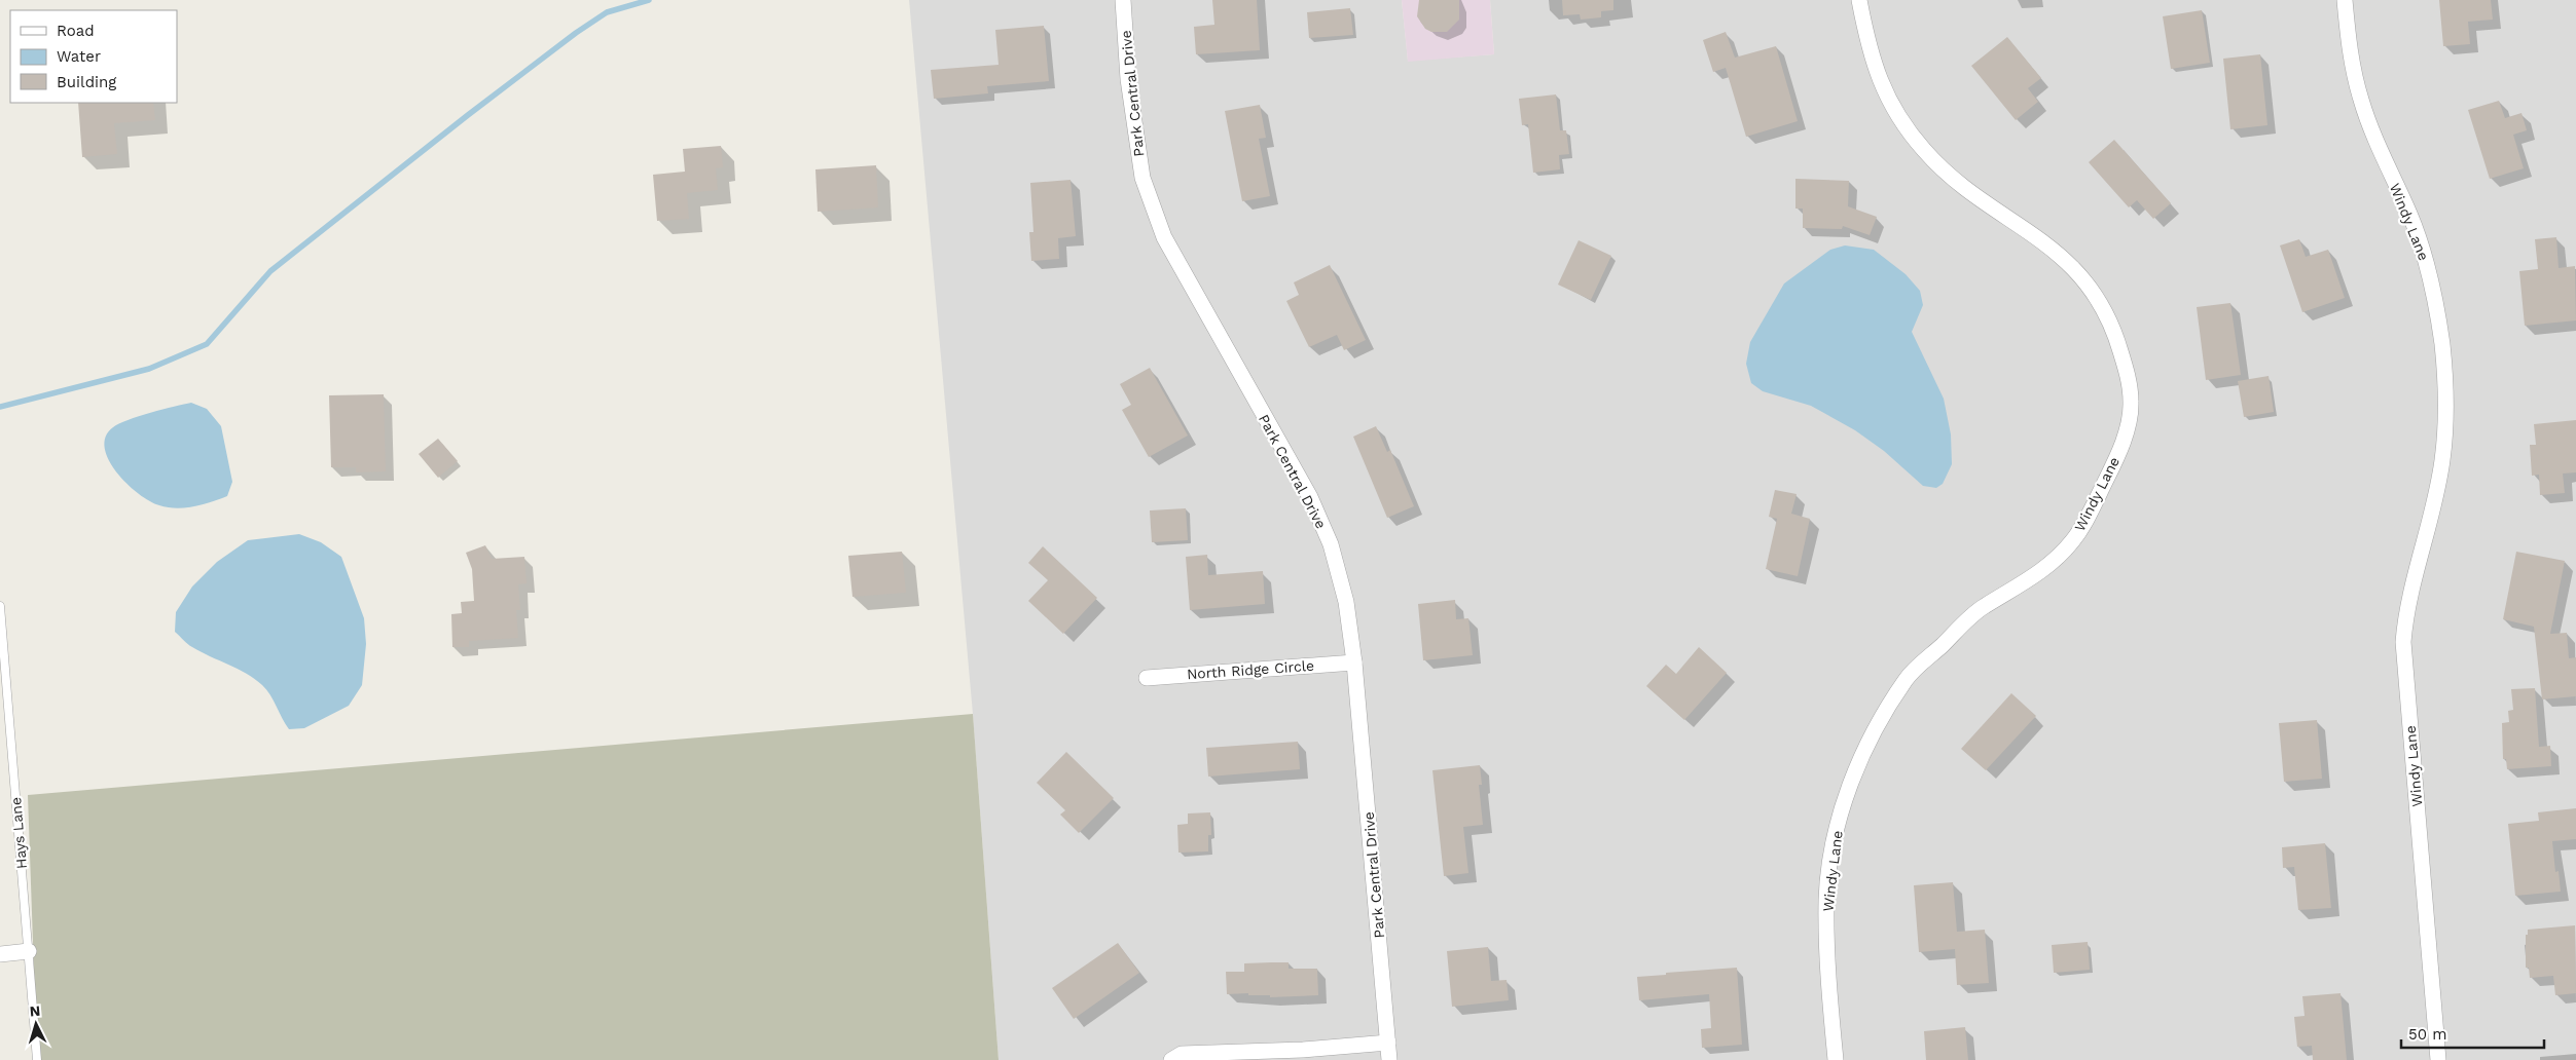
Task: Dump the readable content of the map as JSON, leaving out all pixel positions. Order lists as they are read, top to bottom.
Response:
{
  "streets": {
    "street": ["Park Central Drive", "Windy Lane", "North Ridge Circle"],
    "lane": ["Hays Lane"]
  },
  "crossings": [
    ["Park Central Drive", "North Ridge Circle"]
  ],
  "legend": ["Road", "Water", "Building"],
  "scale_bar": "50 m",
  "north": "top"
}
